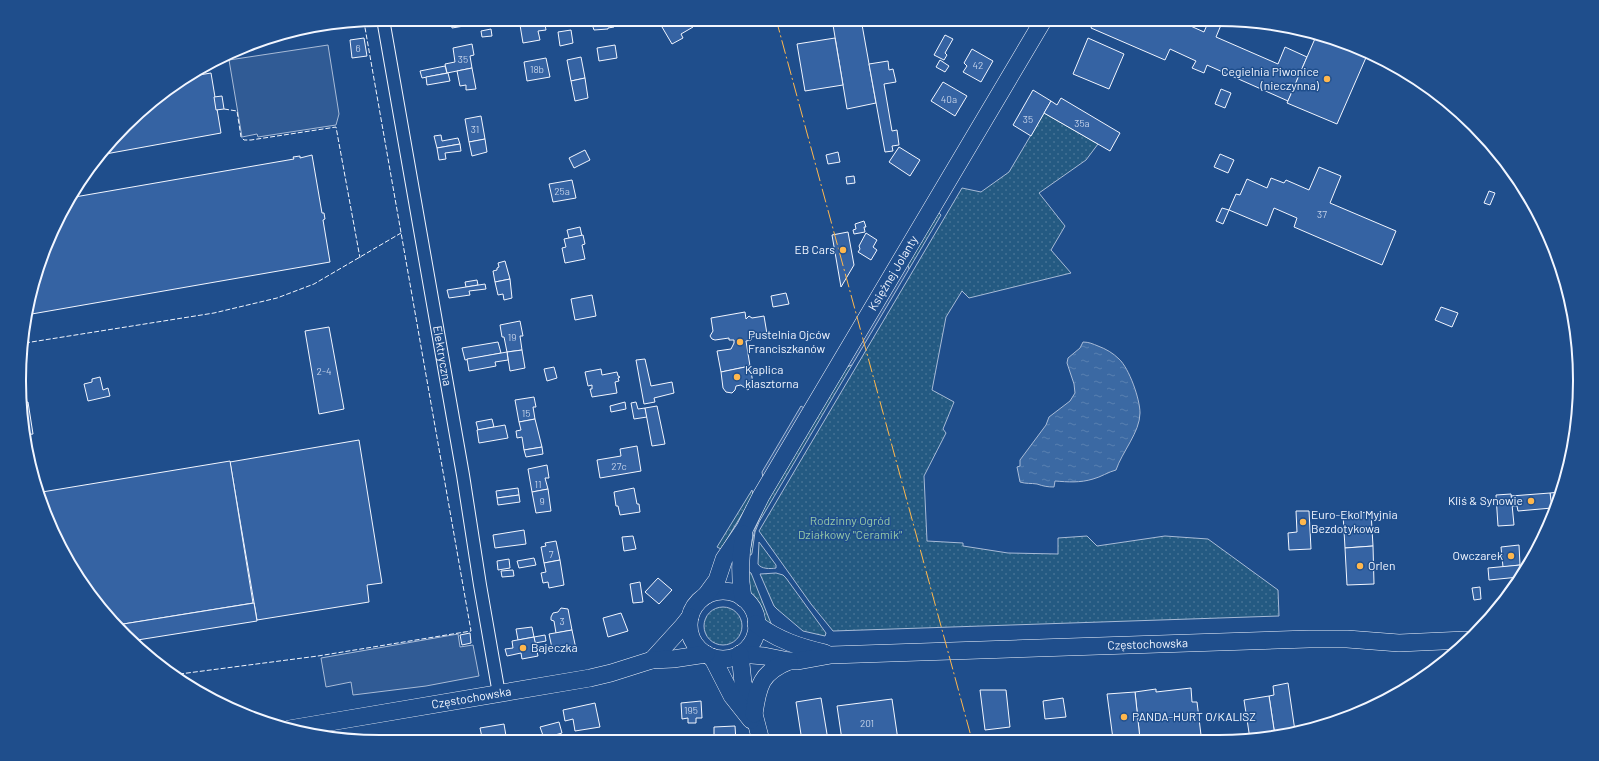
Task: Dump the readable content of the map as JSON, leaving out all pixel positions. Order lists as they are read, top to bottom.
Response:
{
  "streets": {
    "main road": ["Księżnej Jolanty", "Częstochowska"],
    "street": ["Elektryczna"]
  },
  "crossings": [
    ["Księżnej Jolanty", "Częstochowska"],
    ["Elektryczna", "Częstochowska"]
  ],
  "parks": ["Rodzinny Ogród Działkowy \"Ceramik\""],
  "places": [
    "Cegielnia Piwonice (nieczynna)",
    "EB Cars",
    "Pustelnia Ojców Franciszkanów",
    "Kaplica klasztorna",
    "Kliś & Synowie",
    "Euro-Ekol Myjnia Bezdotykowa",
    "Owczarek",
    "Orlen",
    "Bajeczka",
    "PANDA-HURT O/KALISZ"
  ],
  "house_numbers": [
    "6",
    "35",
    "42",
    "18b",
    "40a",
    "35",
    "35a",
    "31",
    "25a",
    "37",
    "19",
    "2-4",
    "15",
    "27c",
    "11",
    "9",
    "7",
    "3",
    "195",
    "201"
  ]
}
